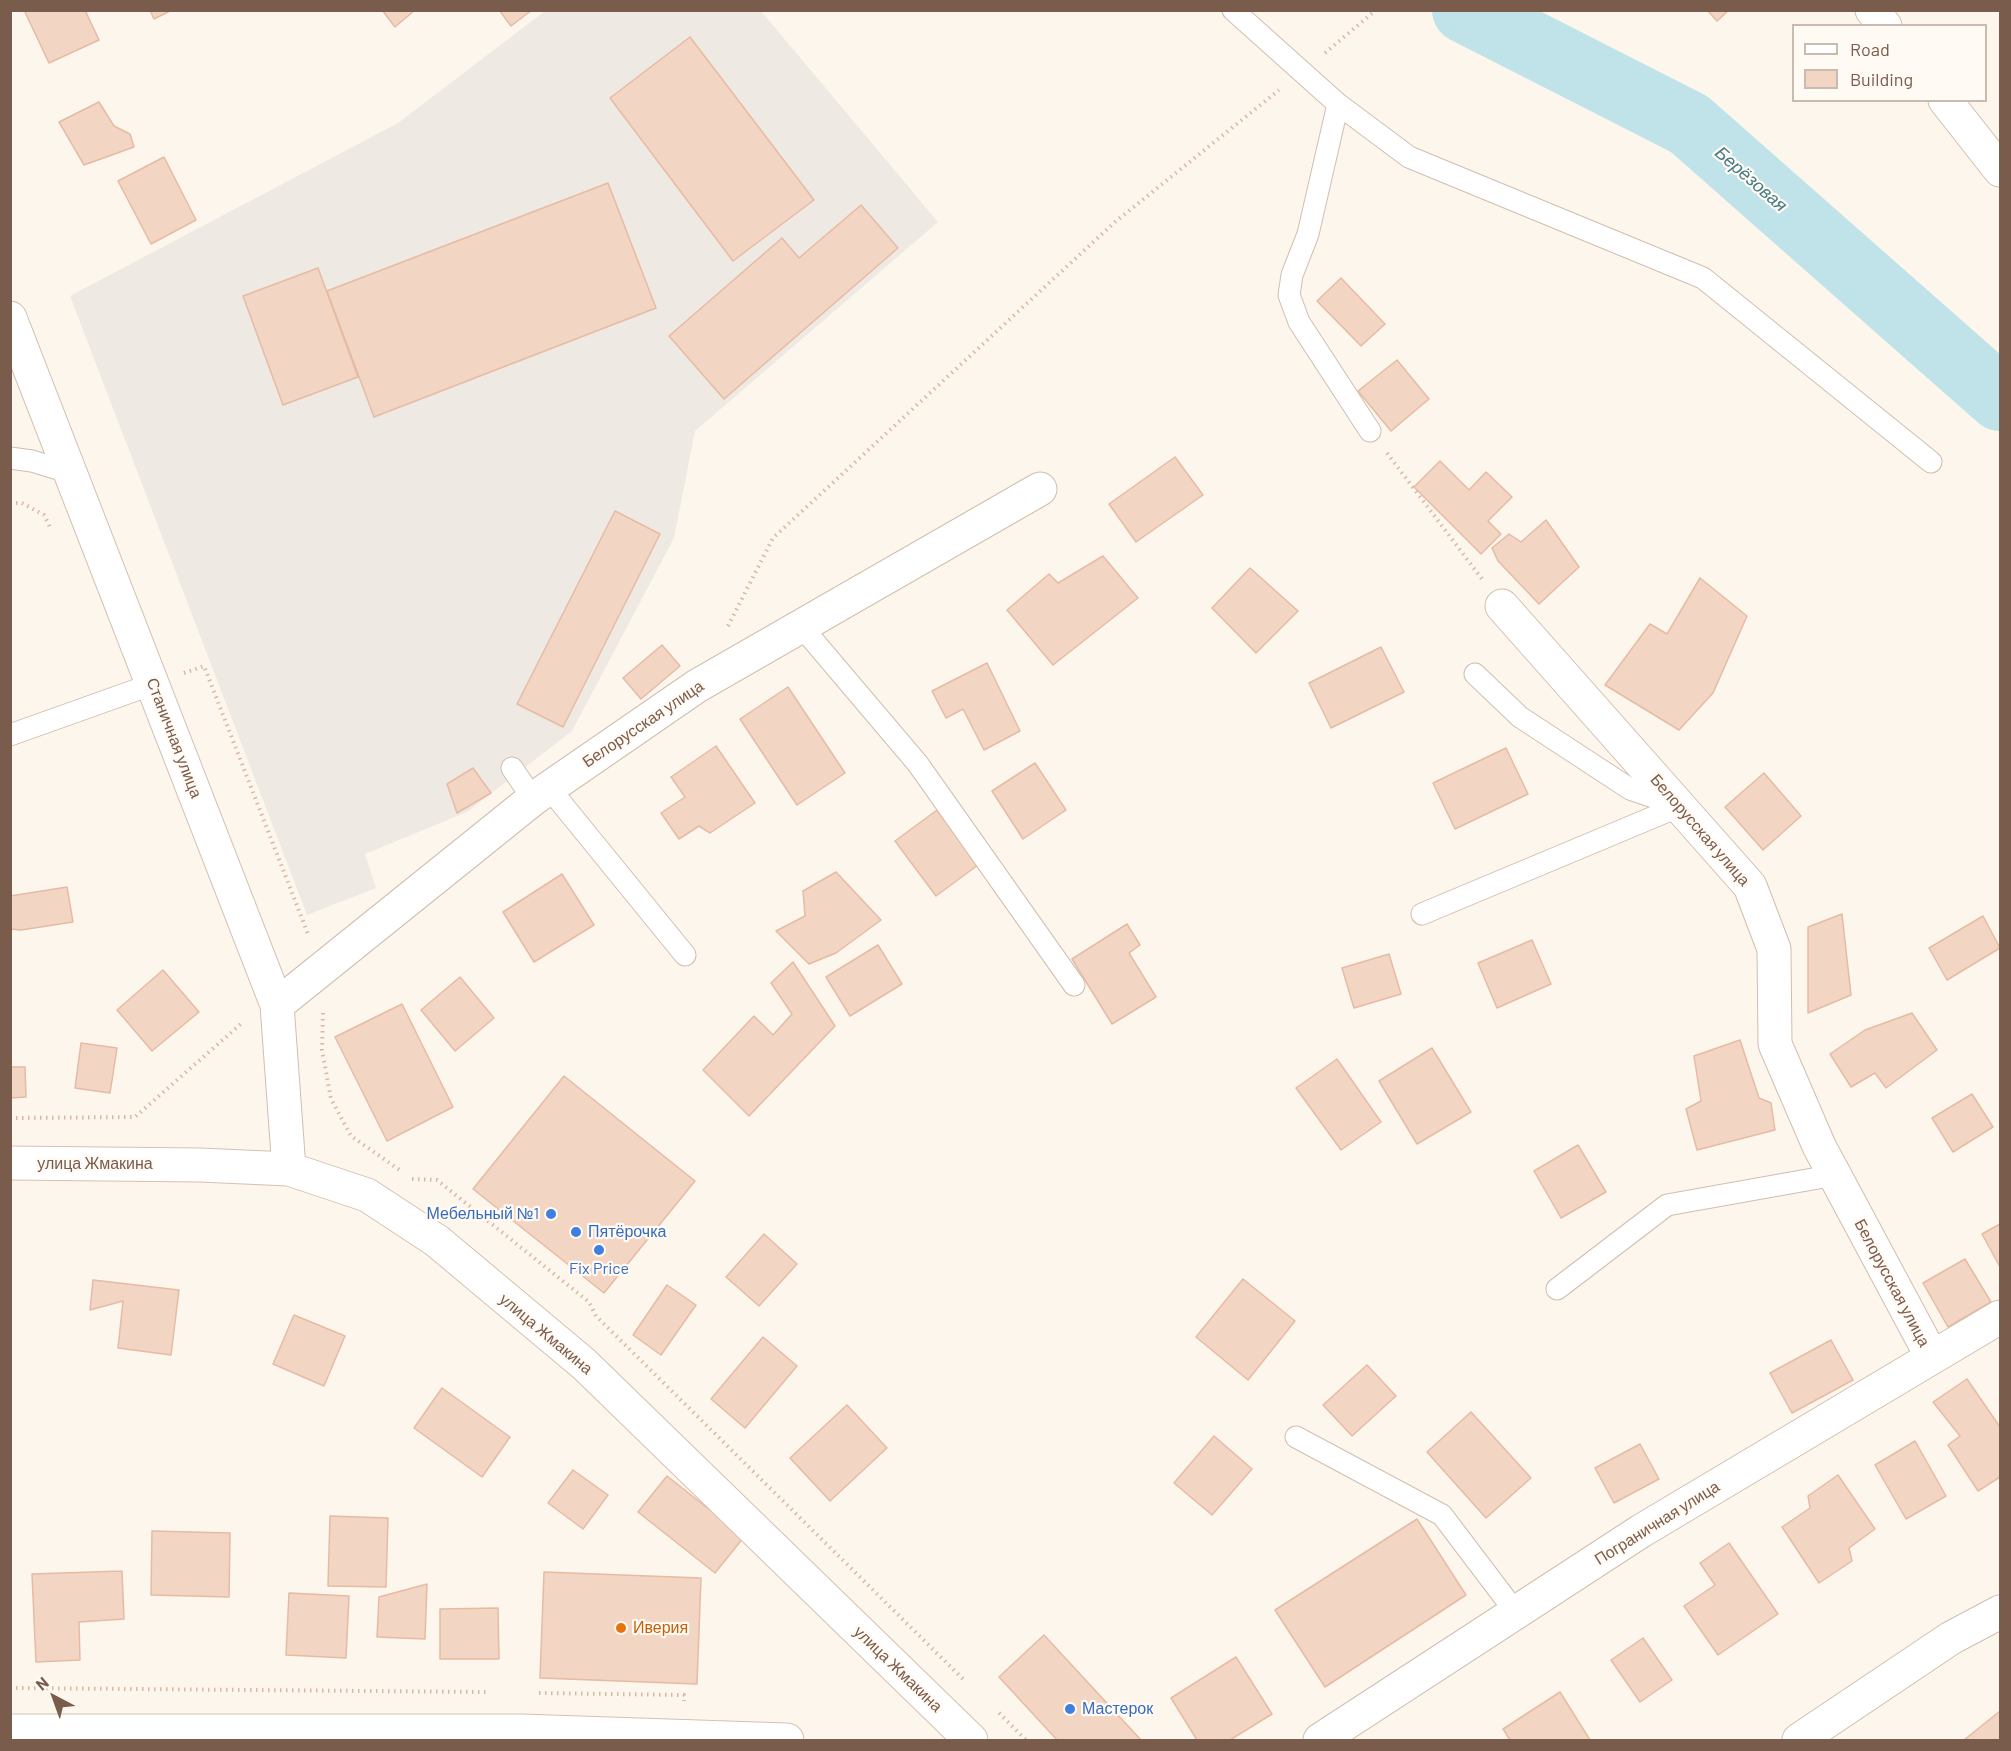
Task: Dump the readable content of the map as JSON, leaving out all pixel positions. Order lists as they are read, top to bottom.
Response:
{
  "streets": {
    "street": [
      "Белорусская улица",
      "Станичная улица",
      "улица Жмакина",
      "Пограничная улица"
    ]
  },
  "crossings": [
    ["Белорусская улица", "Станичная улица"],
    ["Белорусская улица", "Пограничная улица"],
    ["Станичная улица", "улица Жмакина"]
  ],
  "water": ["Берёзовая"],
  "places": [
    "Мебельный №1",
    "Пятёрочка",
    "Fix Price",
    "Иверия",
    "Мастерок"
  ],
  "legend": ["Road", "Building"],
  "north": "top left"
}
